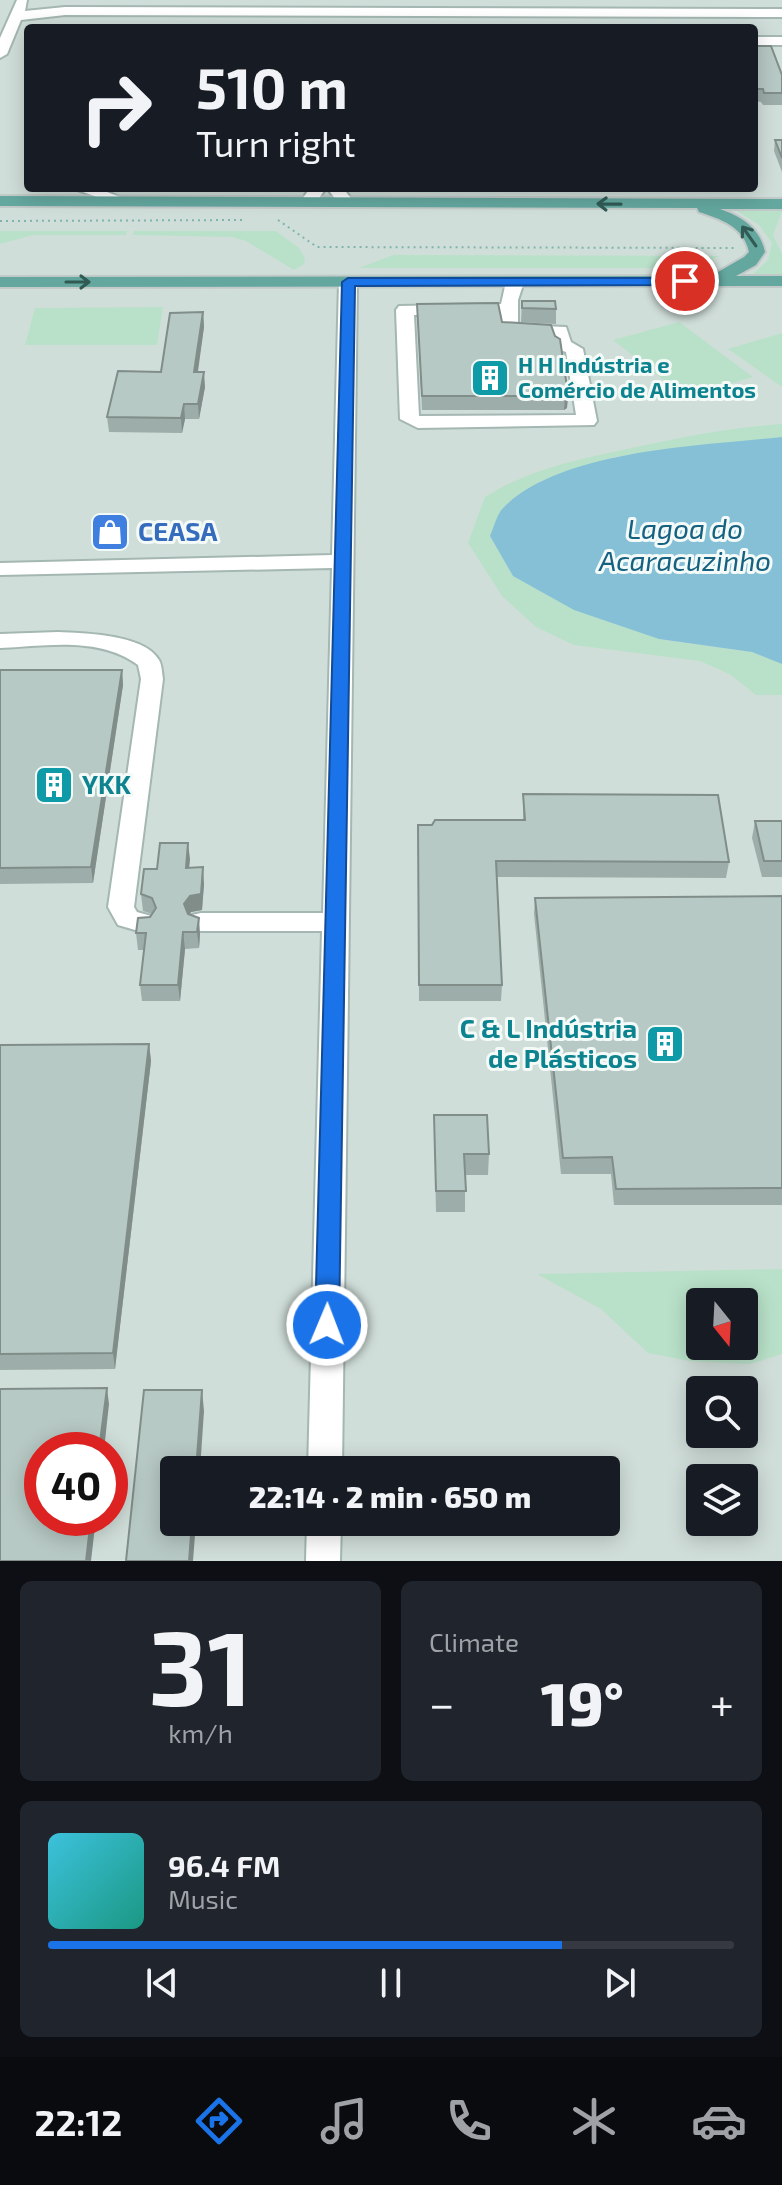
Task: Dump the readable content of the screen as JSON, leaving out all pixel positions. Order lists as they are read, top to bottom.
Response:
{
  "water": ["Lagoa do Acaracuzinho"],
  "places": {
    "building": ["H H Indústria e Comércio de Alimentos", "YKK", "C & L Indústria de Plásticos"],
    "shop": ["CEASA"]
  },
  "north": "bottom",
  "page": {
    "turn": ["510 m", "Turn right"],
    "limit": "40",
    "trip": "22:14 · 2 min · 650 m",
    "tile": [
      ["31", "km/h"],
      "Climate"
    ],
    "heat": ["−", "19°", "+"],
    "song": ["96.4 FM", "Music"],
    "tabs": "22:12"
  }
}
